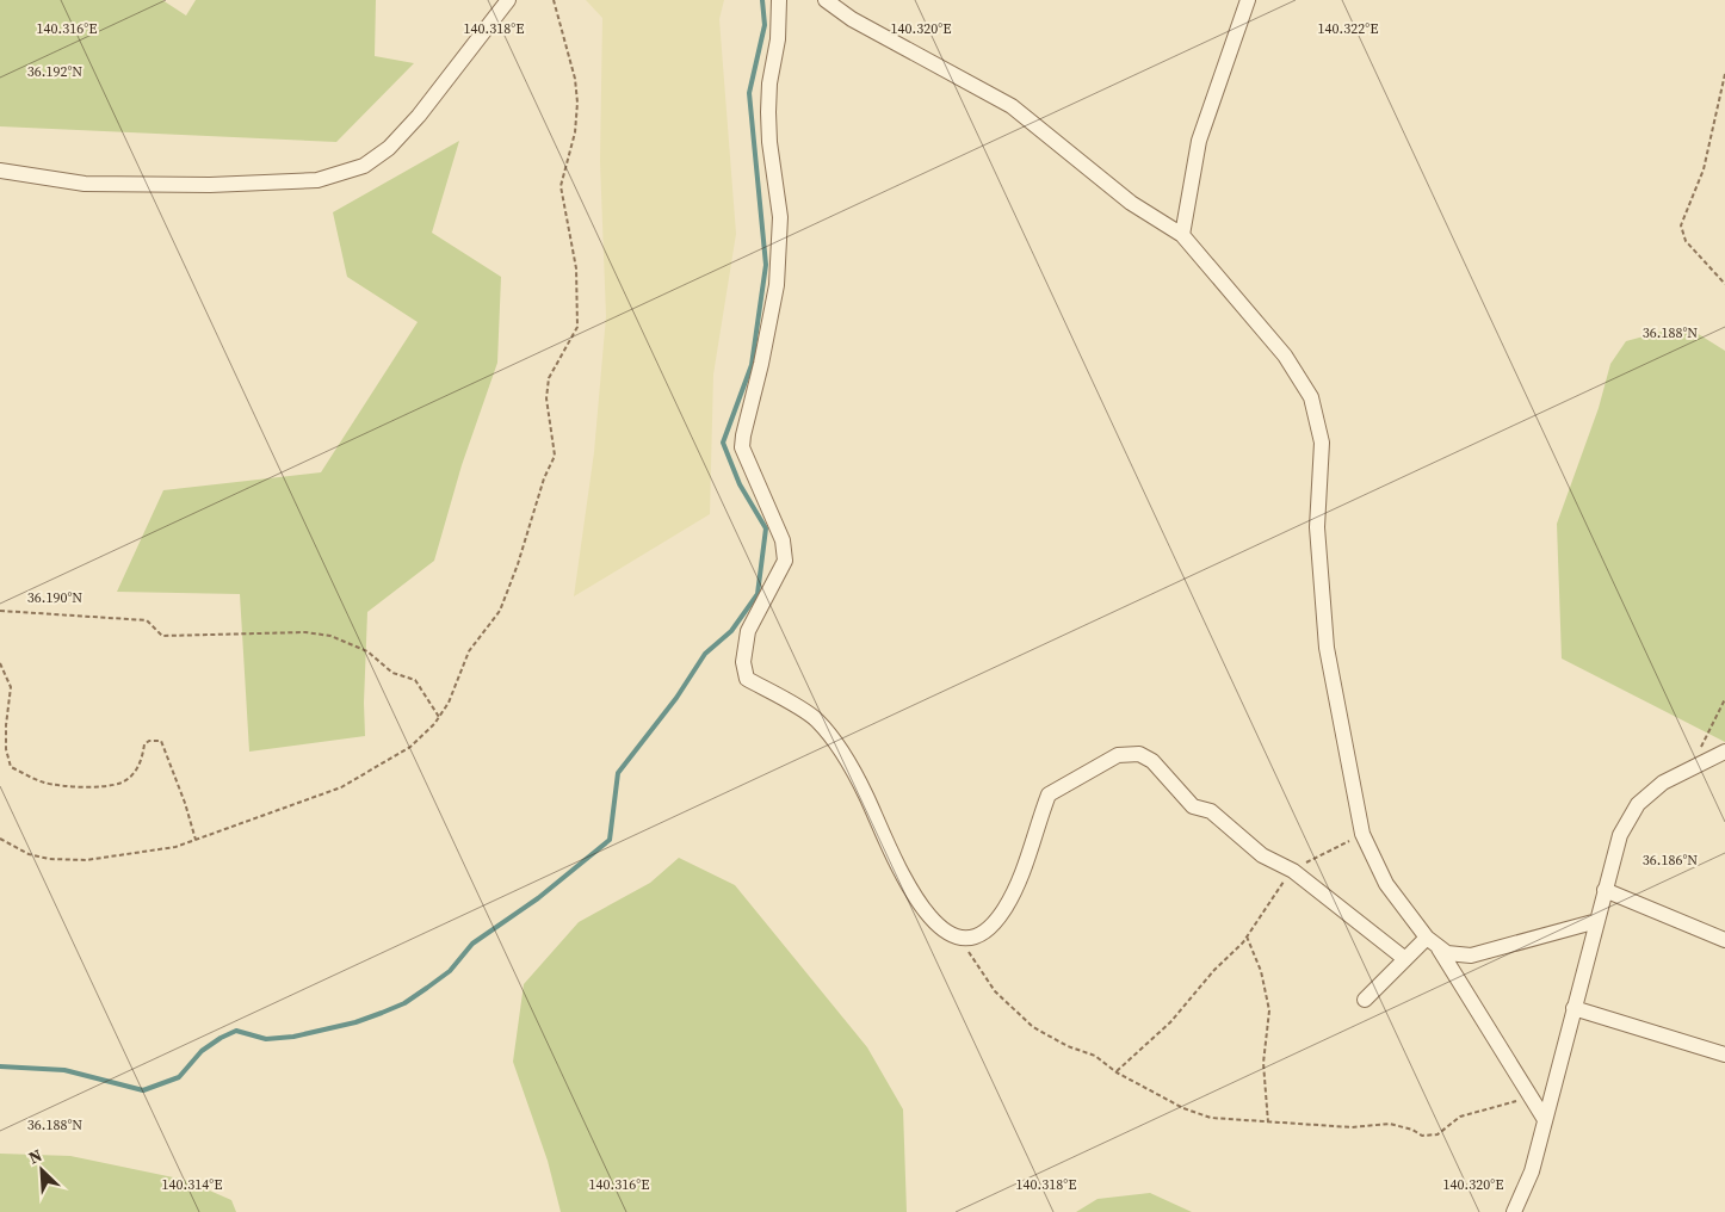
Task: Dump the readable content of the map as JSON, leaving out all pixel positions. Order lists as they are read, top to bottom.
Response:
{
  "north": "top left",
  "coordinates": [
    "140.316°E",
    "140.318°E",
    "140.320°E",
    "140.322°E",
    "36.192°N",
    "36.188°N",
    "36.190°N",
    "36.186°N",
    "140.314°E"
  ]
}
